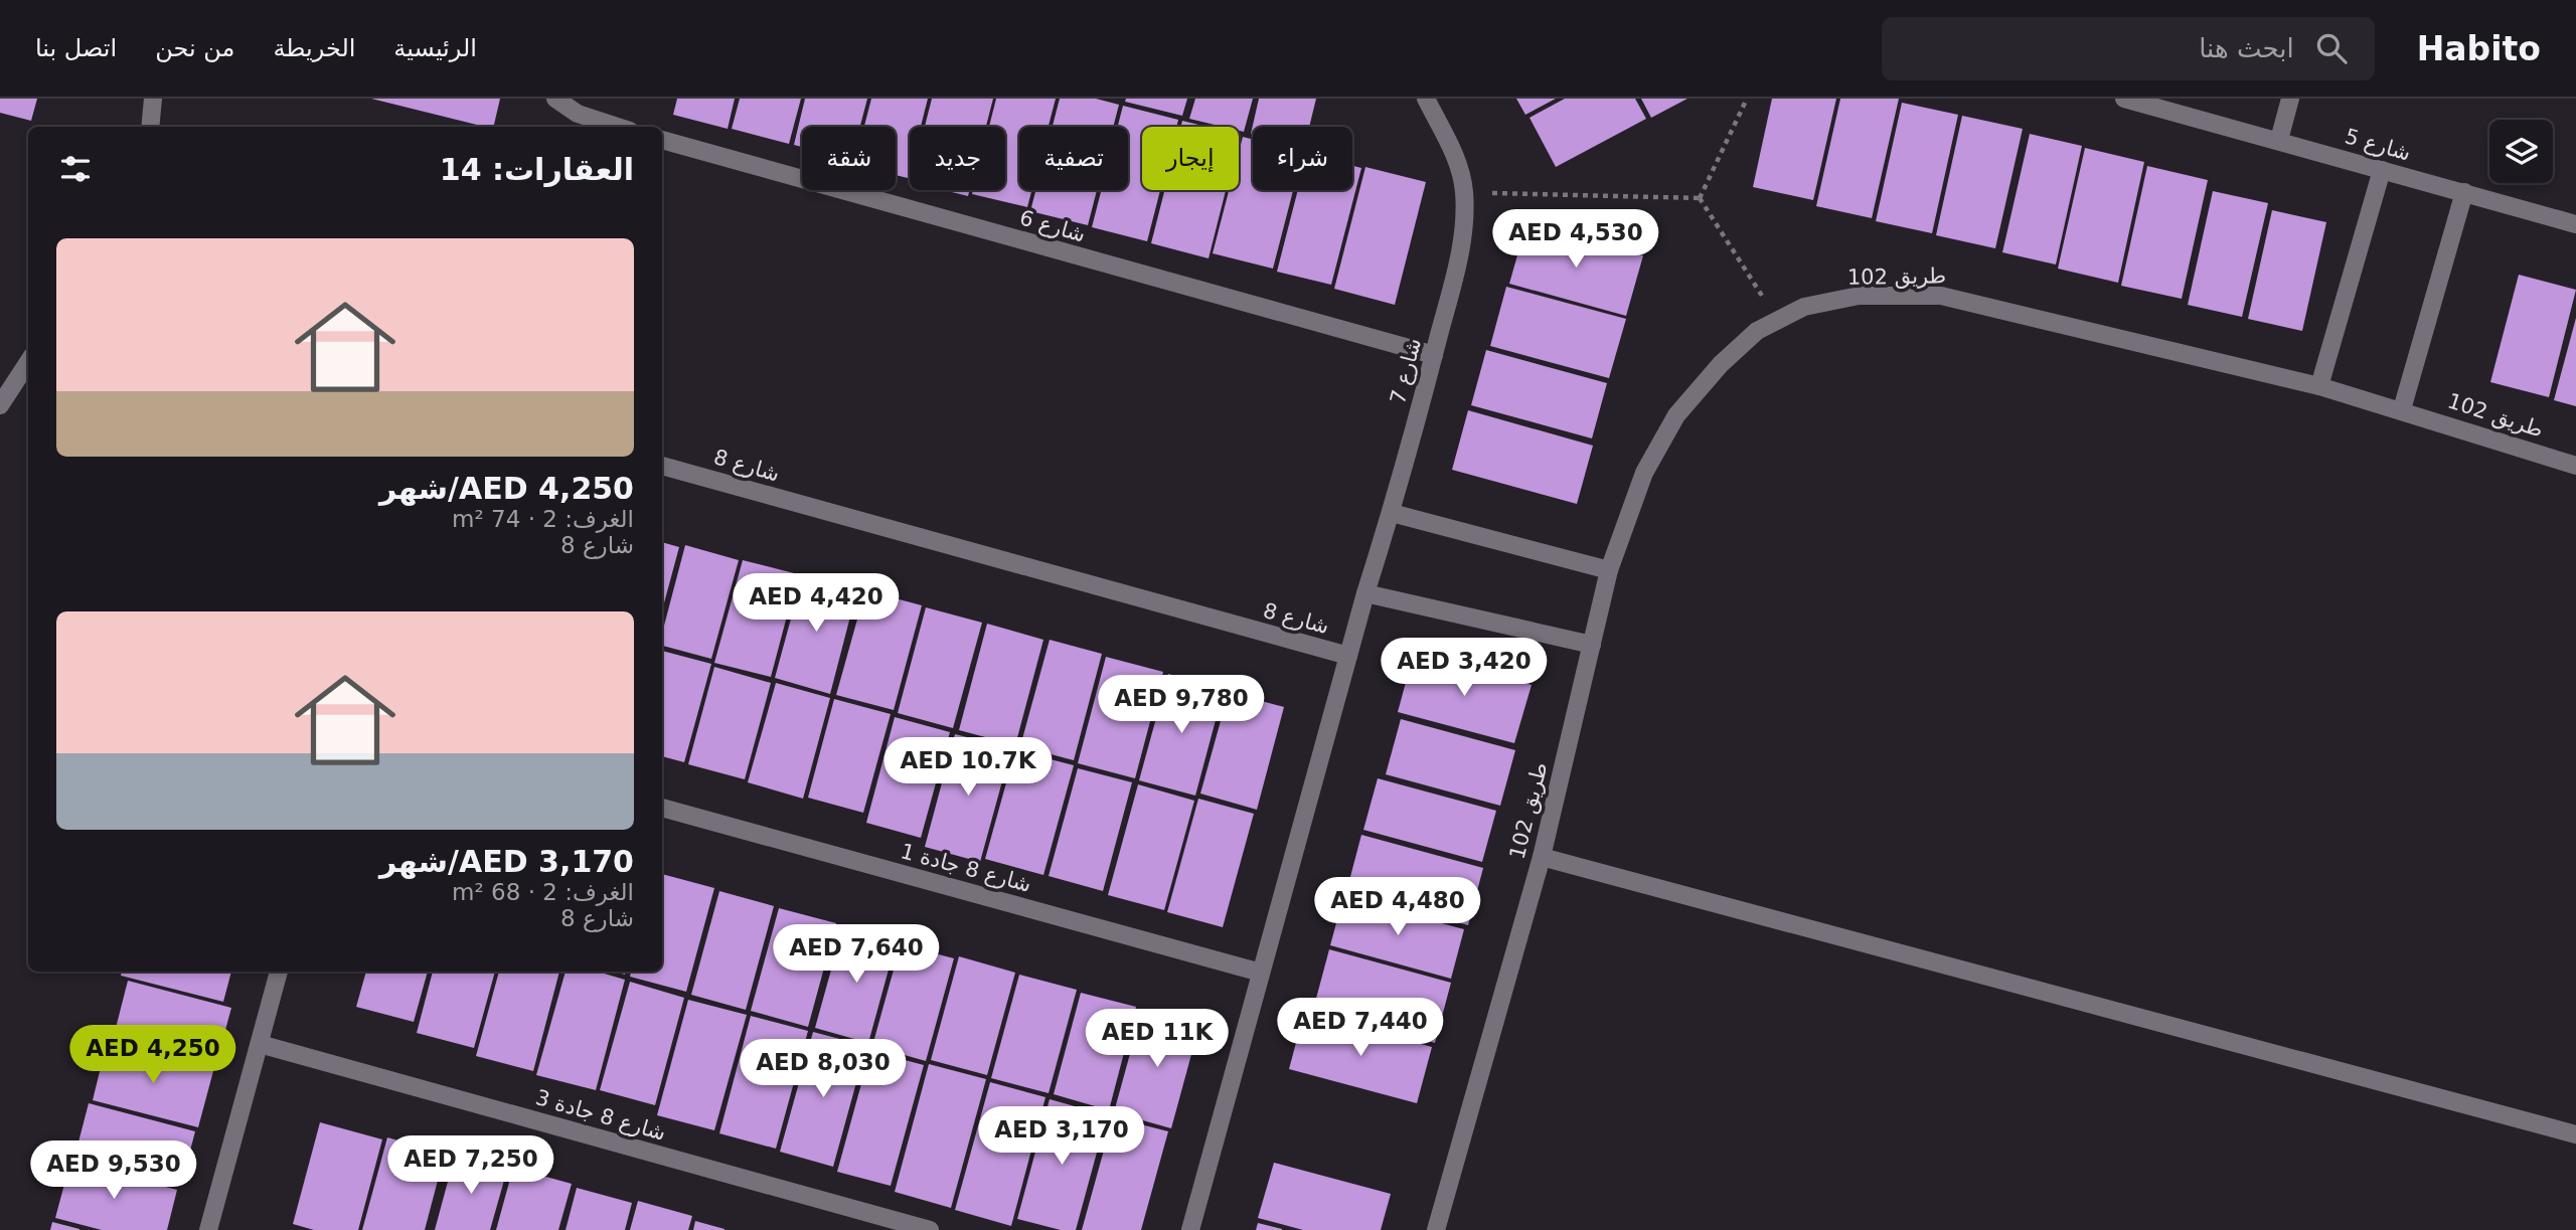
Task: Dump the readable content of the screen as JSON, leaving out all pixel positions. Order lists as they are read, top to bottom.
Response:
{
  "streets": {
    "street": [
      "شارع 5",
      "شارع 6",
      "طريق 102",
      "شارع 7",
      "شارع 8",
      "شارع 8 جادة 1",
      "شارع 8 جادة 3"
    ]
  },
  "crossings": [
    ["شارع 6", "شارع 7"],
    ["شارع 7", "شارع 8"],
    ["شارع 8", "شارع 8 جادة 1"]
  ],
  "page": {
    "header": "Habito",
    "search": "ابحث هنا",
    "nav": [
      "الرئيسية",
      "الخريطة",
      "من نحن",
      "اتصل بنا"
    ],
    "chip": [
      "شراء",
      "إيجار",
      "تصفية",
      "جديد",
      "شقة"
    ],
    "heading": "العقارات: 14",
    "price": [
      "AED 4,530",
      "AED 4,420",
      "AED 3,420",
      "AED 9,780",
      "AED 10.7K",
      "AED 4,480",
      "AED 7,640",
      "AED 7,440",
      "AED 11K",
      "AED 4,250",
      "AED 8,030",
      "AED 3,170",
      "AED 7,250",
      "AED 9,530"
    ],
    "list": [
      {
        "name": "AED 4,250/شهر",
        "note": "الغرف: 2 · 74 m² · شارع 8"
      },
      {
        "name": "AED 3,170/شهر",
        "note": "الغرف: 2 · 68 m² · شارع 8"
      }
    ]
  }
}
